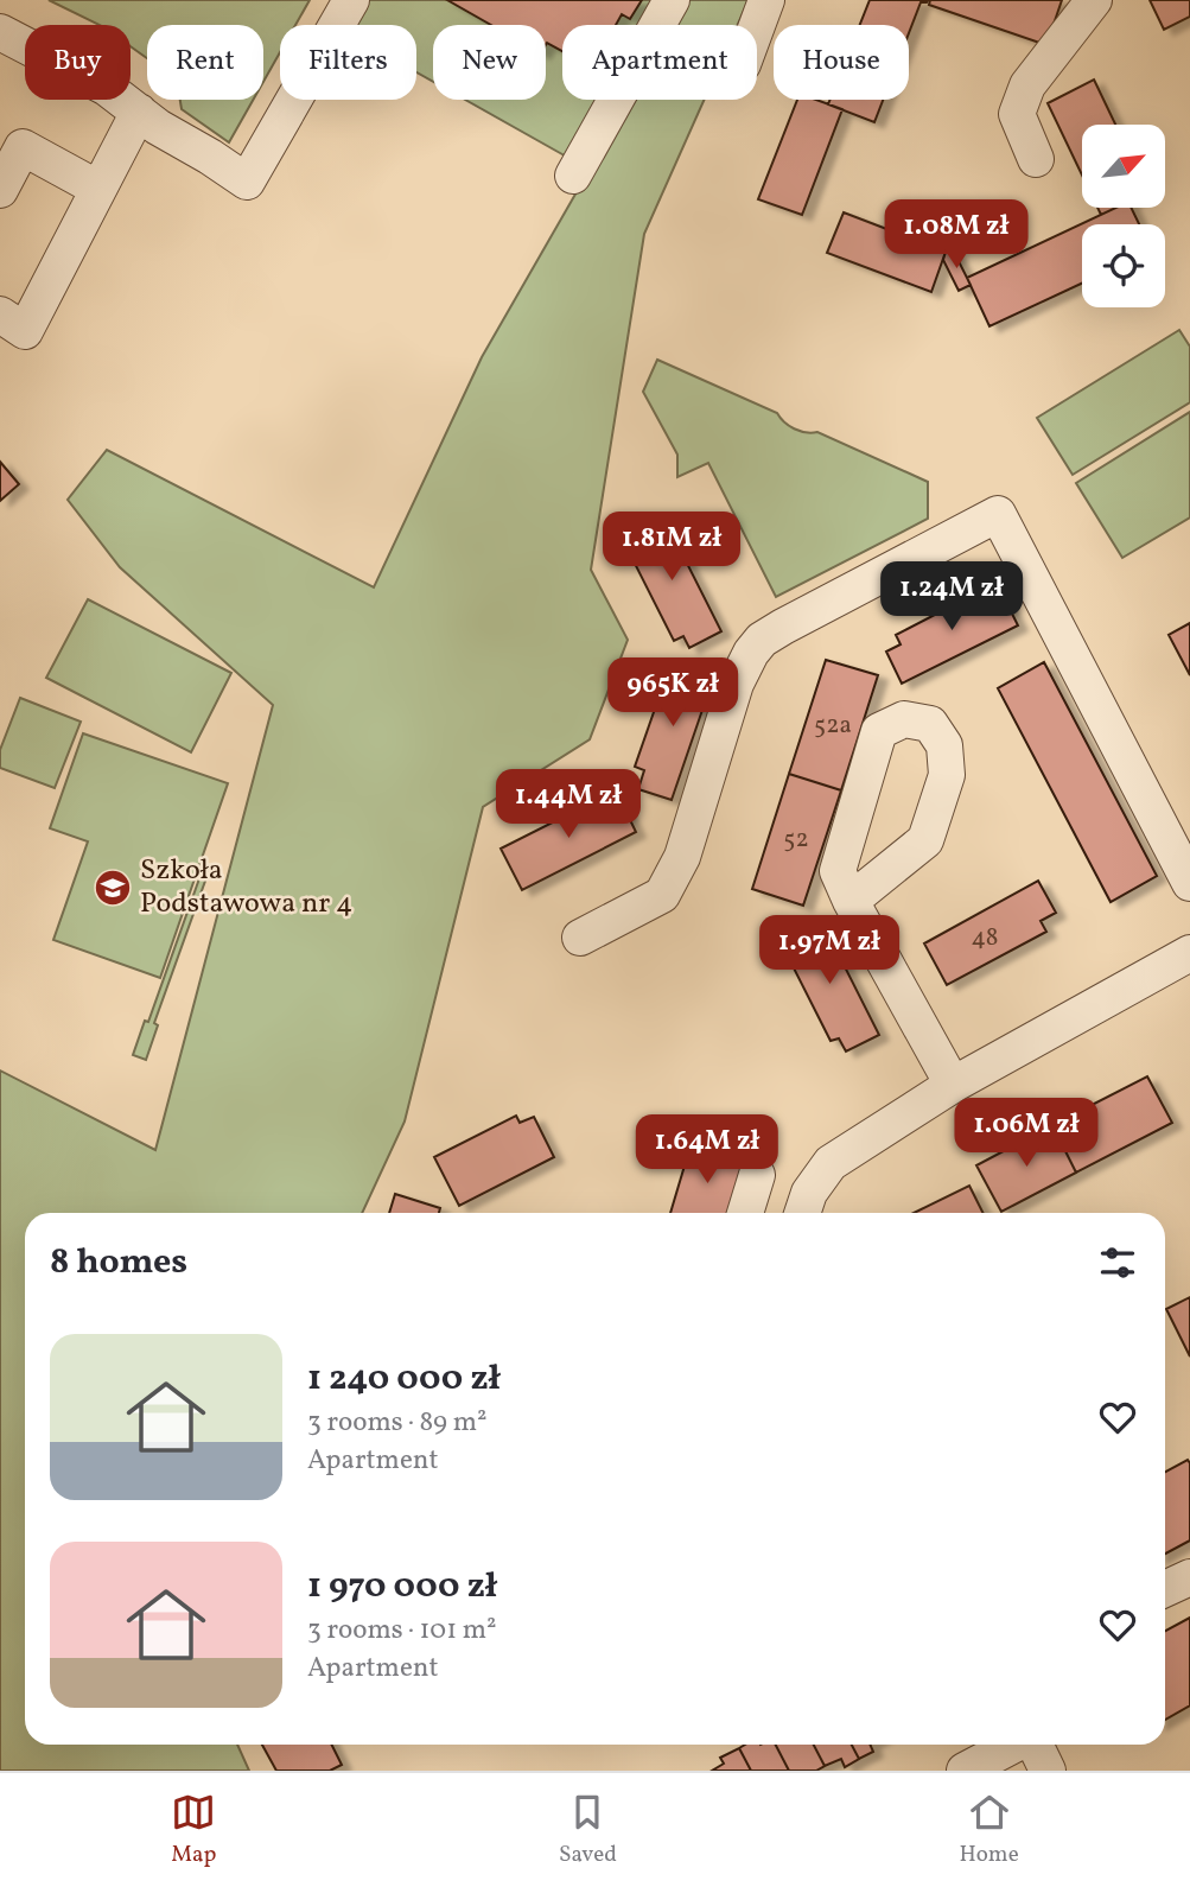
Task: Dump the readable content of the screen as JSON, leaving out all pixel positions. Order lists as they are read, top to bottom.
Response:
{
  "places": {
    "school or university": ["Szkoła Podstawowa nr 4"]
  },
  "house_numbers": ["52a", "52", "48"],
  "north": "top right",
  "page": {
    "chip": [
      "Buy",
      "Rent",
      "Filters",
      "New",
      "Apartment",
      "House"
    ],
    "price": [
      "1.08M zł",
      "1.81M zł",
      "1.24M zł",
      "965K zł",
      "1.44M zł",
      "1.97M zł",
      "1.06M zł",
      "1.64M zł"
    ],
    "heading": "8 homes",
    "list": [
      {
        "name": "1 240 000 zł",
        "note": "3 rooms · 89 m² · Apartment"
      },
      {
        "name": "1 970 000 zł",
        "note": "3 rooms · 101 m² · Apartment"
      }
    ],
    "tabs": ["Map", "Saved", "Home"]
  }
}
